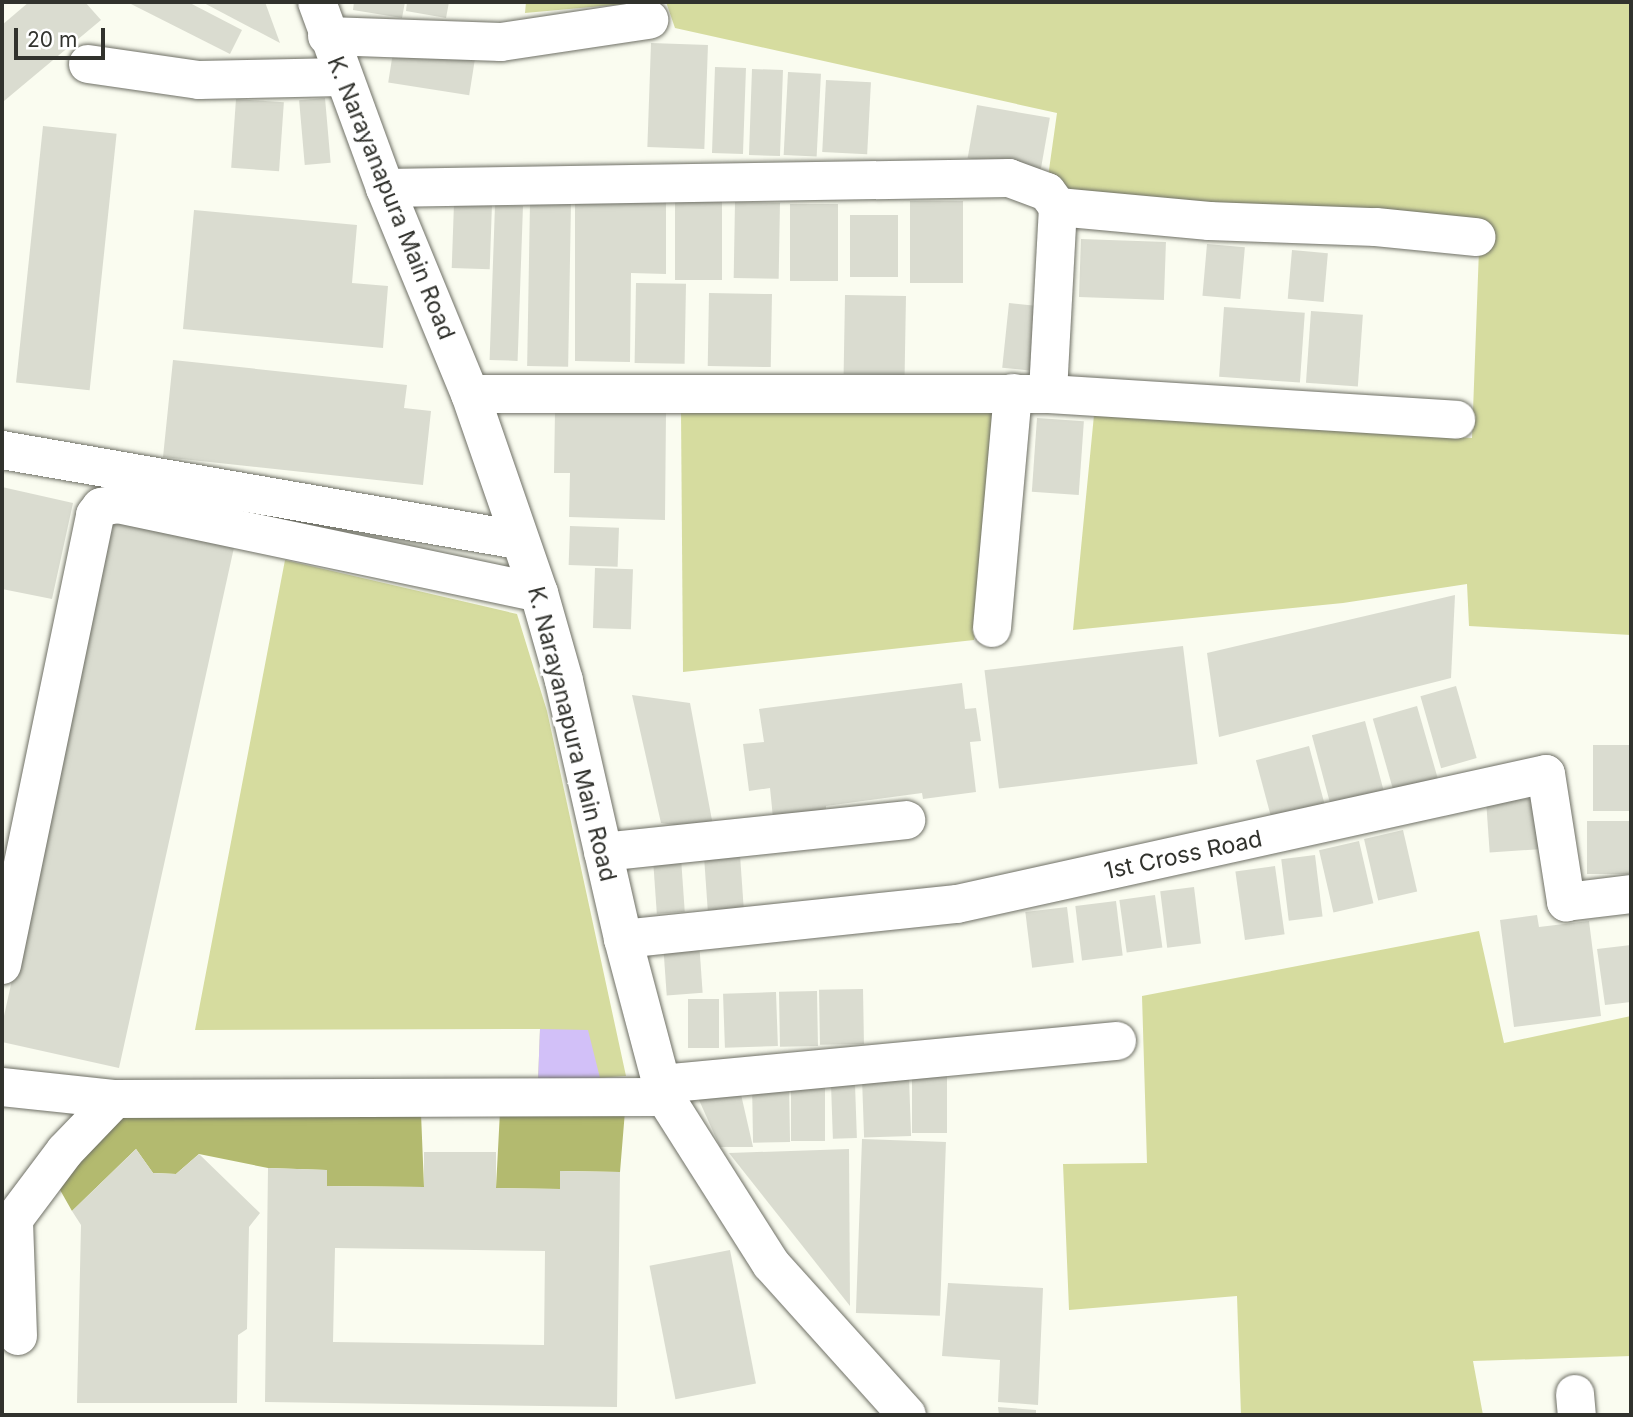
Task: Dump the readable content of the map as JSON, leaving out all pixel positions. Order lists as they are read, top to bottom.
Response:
{
  "streets": {
    "street": ["K. Narayanapura Main Road", "1st Cross Road"]
  },
  "crossings": [
    ["K. Narayanapura Main Road", "1st Cross Road"]
  ],
  "scale_bar": "20 m"
}
